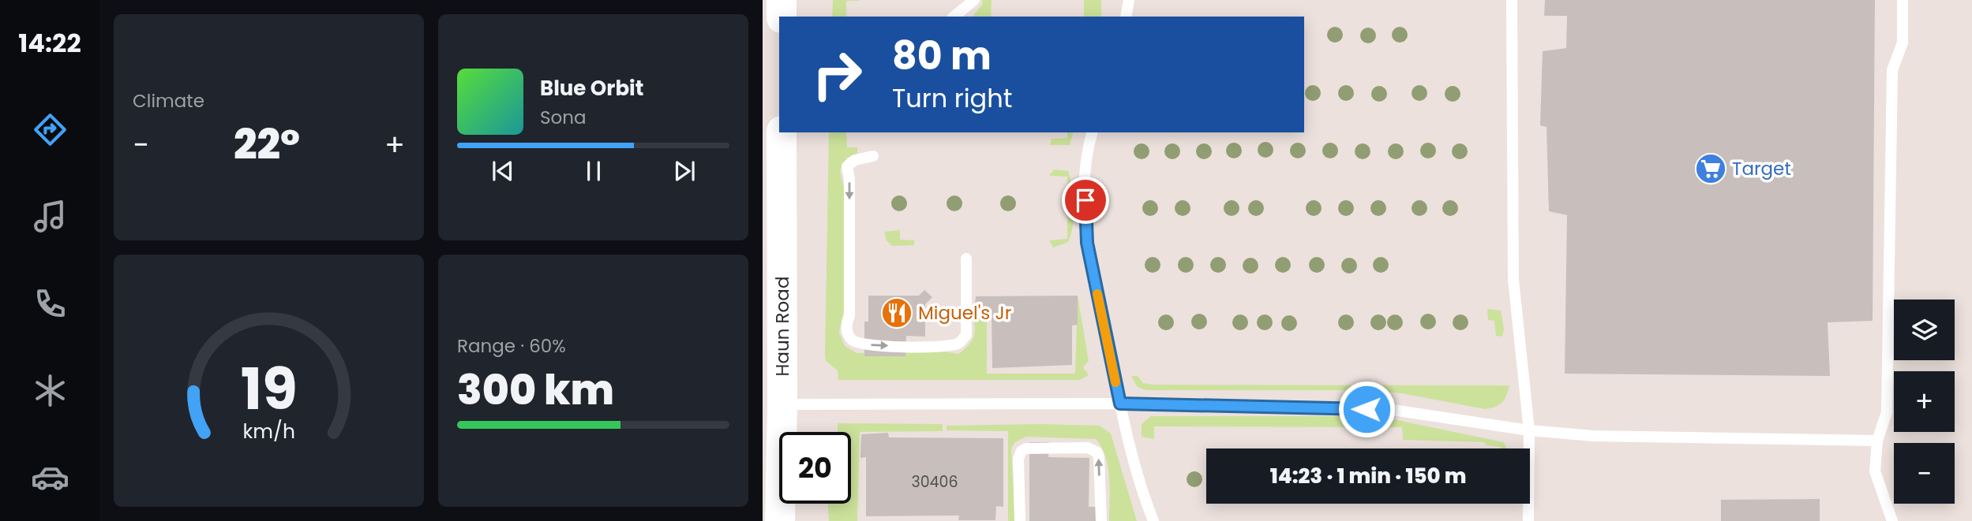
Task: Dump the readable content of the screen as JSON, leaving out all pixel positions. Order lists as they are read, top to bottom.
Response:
{
  "streets": {
    "main road": ["Haun Road"]
  },
  "places": {
    "supermarket": ["Target"],
    "restaurant": ["Miguel's Jr"]
  },
  "house_numbers": ["30406"],
  "page": {
    "tabs": "14:22",
    "tile": [
      "Climate",
      ["Range · 60%", "300 km"]
    ],
    "turn": ["80 m", "Turn right"],
    "song": ["Blue Orbit", "Sona"],
    "heat": ["−", "22°", "+"],
    "map_buttons": ["+", "−"],
    "limit": "20",
    "trip": "14:23 · 1 min · 150 m",
    "gauge": ["19", "km/h"]
  }
}
